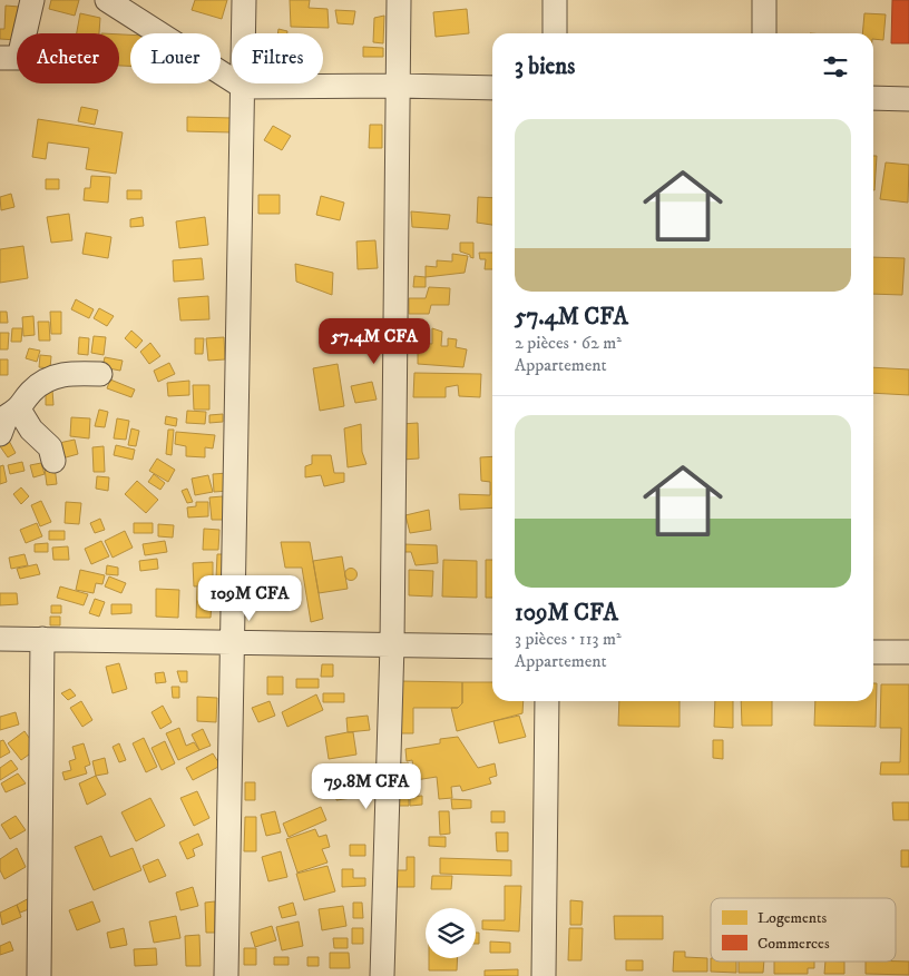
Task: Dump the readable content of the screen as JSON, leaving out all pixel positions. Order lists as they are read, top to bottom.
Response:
{
  "legend": ["Logements", "Commerces"],
  "page": {
    "chip": ["Acheter", "Louer", "Filtres"],
    "heading": "3 biens",
    "list": [
      {
        "name": "57.4M CFA",
        "note": "2 pièces · 62 m² · Appartement"
      },
      {
        "name": "109M CFA",
        "note": "3 pièces · 113 m² · Appartement"
      }
    ],
    "price": ["57.4M CFA", "109M CFA", "79.8M CFA"]
  }
}
